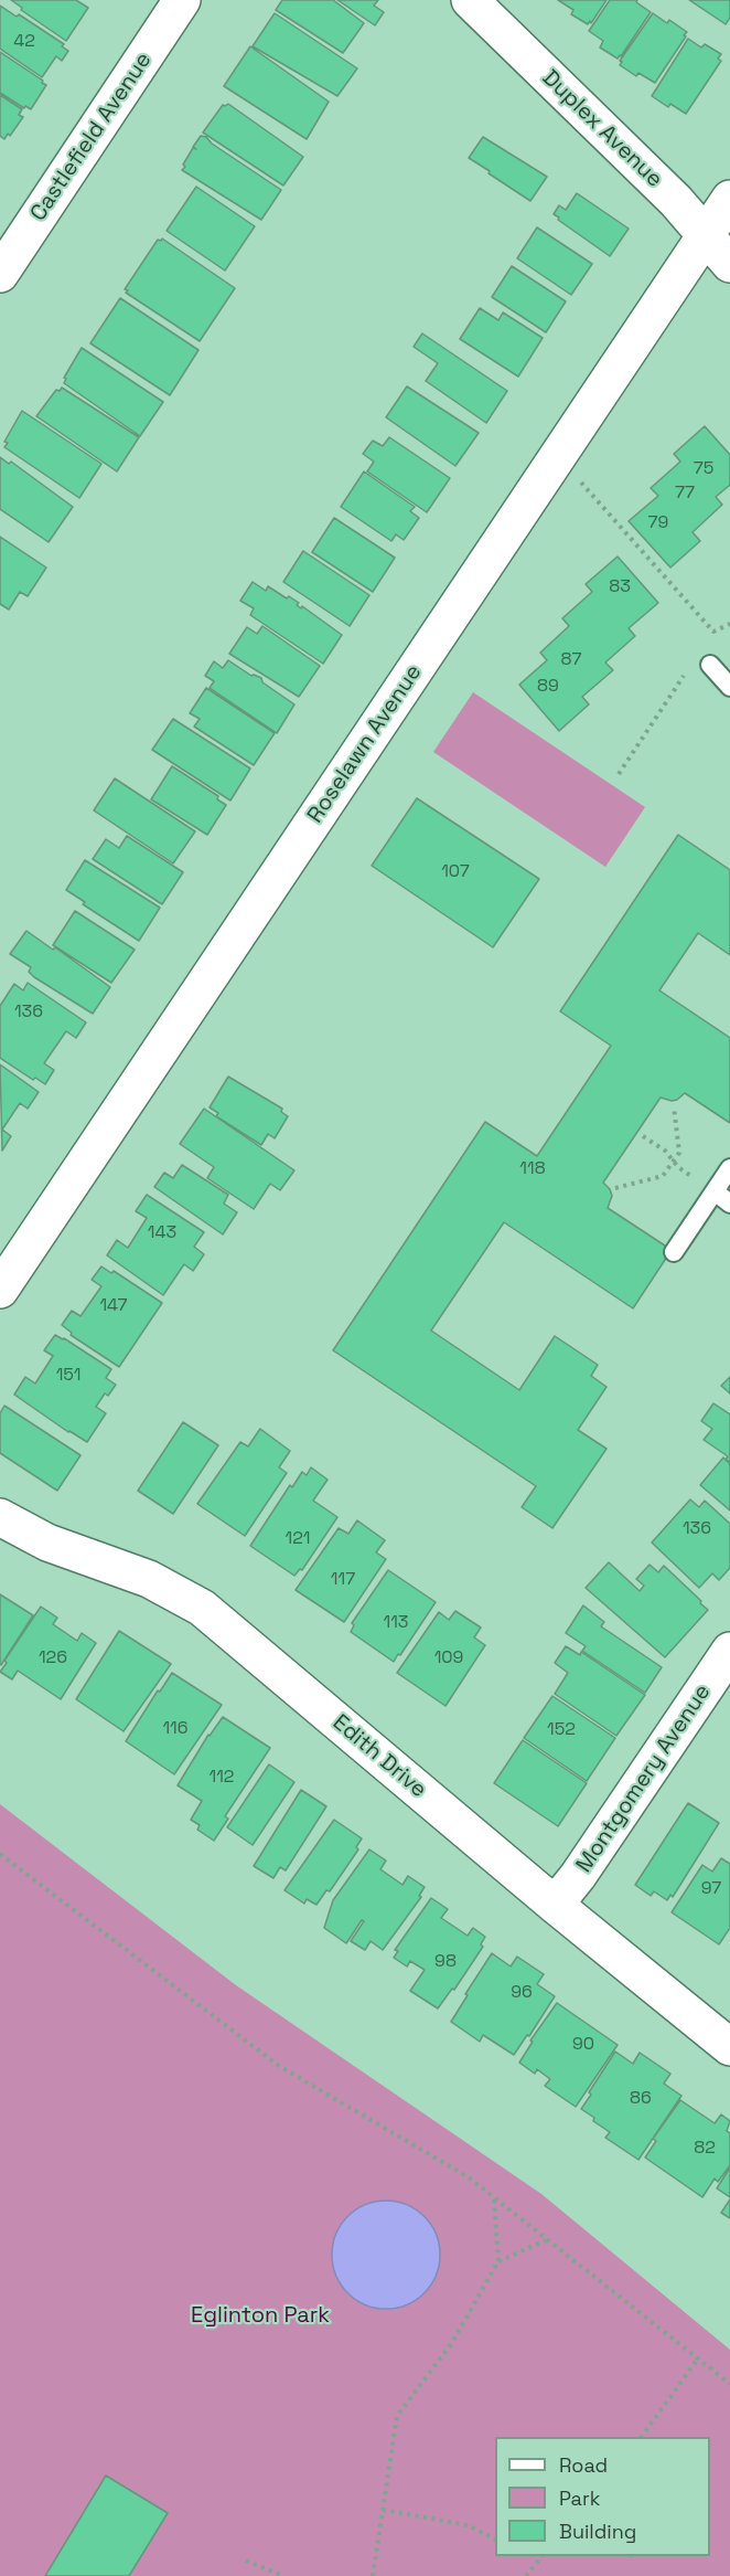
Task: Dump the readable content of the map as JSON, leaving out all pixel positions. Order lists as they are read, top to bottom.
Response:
{
  "streets": {
    "street": [
      "Duplex Avenue",
      "Castlefield Avenue",
      "Roselawn Avenue",
      "Edith Drive",
      "Montgomery Avenue"
    ]
  },
  "crossings": [
    ["Duplex Avenue", "Roselawn Avenue"],
    ["Edith Drive", "Montgomery Avenue"]
  ],
  "parks": ["Eglinton Park"],
  "house_numbers": [
    "42",
    "75",
    "77",
    "79",
    "83",
    "87",
    "89",
    "107",
    "136",
    "118",
    "143",
    "147",
    "151",
    "136",
    "121",
    "117",
    "113",
    "126",
    "109",
    "116",
    "152",
    "112",
    "97",
    "98",
    "96",
    "90",
    "86",
    "82"
  ],
  "legend": ["Road", "Park", "Building"]
}
